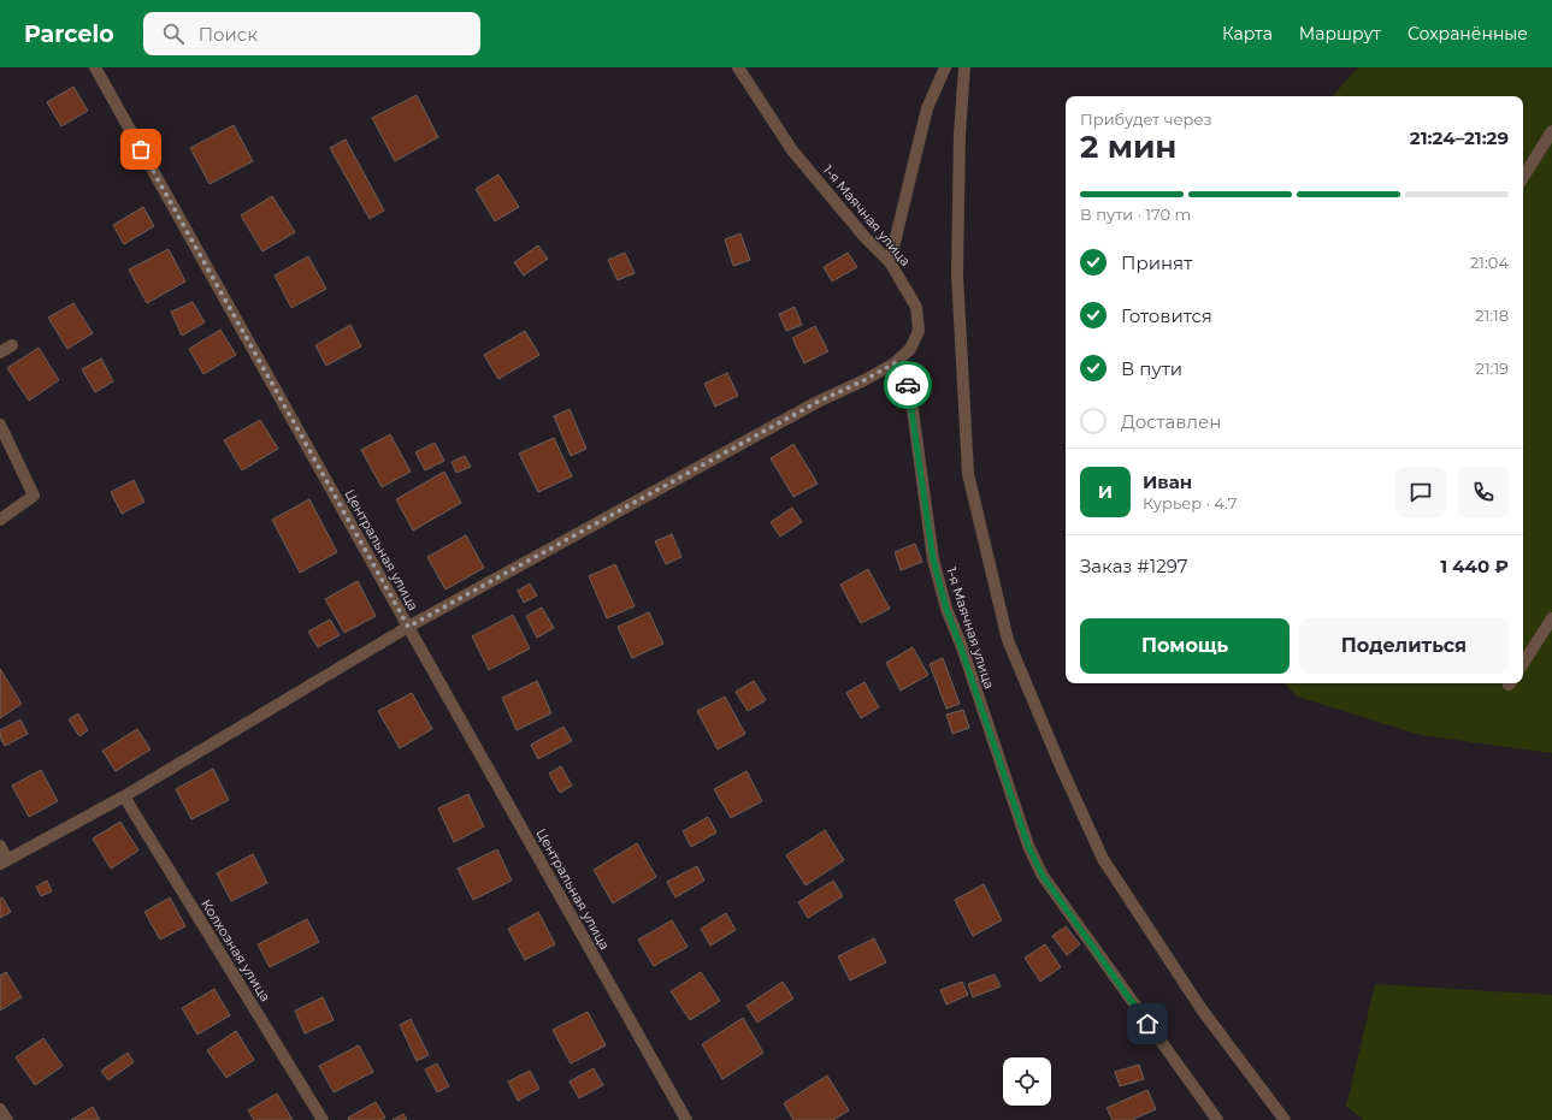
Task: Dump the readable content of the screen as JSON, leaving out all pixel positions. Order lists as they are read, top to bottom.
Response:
{
  "streets": {
    "street": ["1-я Маячная улица", "Центральная улица", "Колхозная улица"]
  },
  "page": {
    "header": "Parcelo",
    "search": "Поиск",
    "nav": ["Карта", "Маршрут", "Сохранённые"],
    "heading": ["2 мин", "Прибудет через", "21:24–21:29"],
    "panel": [
      "Иван",
      "Курьер · 4.7",
      "Заказ #1297",
      "1 440 ₽"
    ],
    "bar": "В пути · 170 m",
    "list": [
      ["Принят", "21:04"],
      ["Готовится", "21:18"],
      ["В пути", "21:19"],
      "Доставлен"
    ],
    "round": "И",
    "buttons": ["Помощь", "Поделиться"]
  }
}
